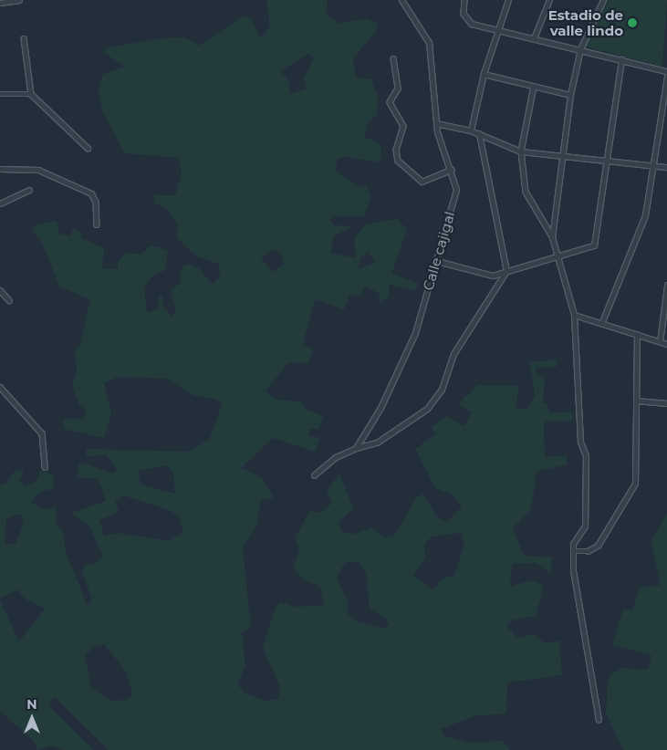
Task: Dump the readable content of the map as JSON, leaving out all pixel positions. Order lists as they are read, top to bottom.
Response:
{
  "streets": {
    "street": ["Calle cajigal"]
  },
  "places": ["Estadio de valle lindo"],
  "north": "top"
}
